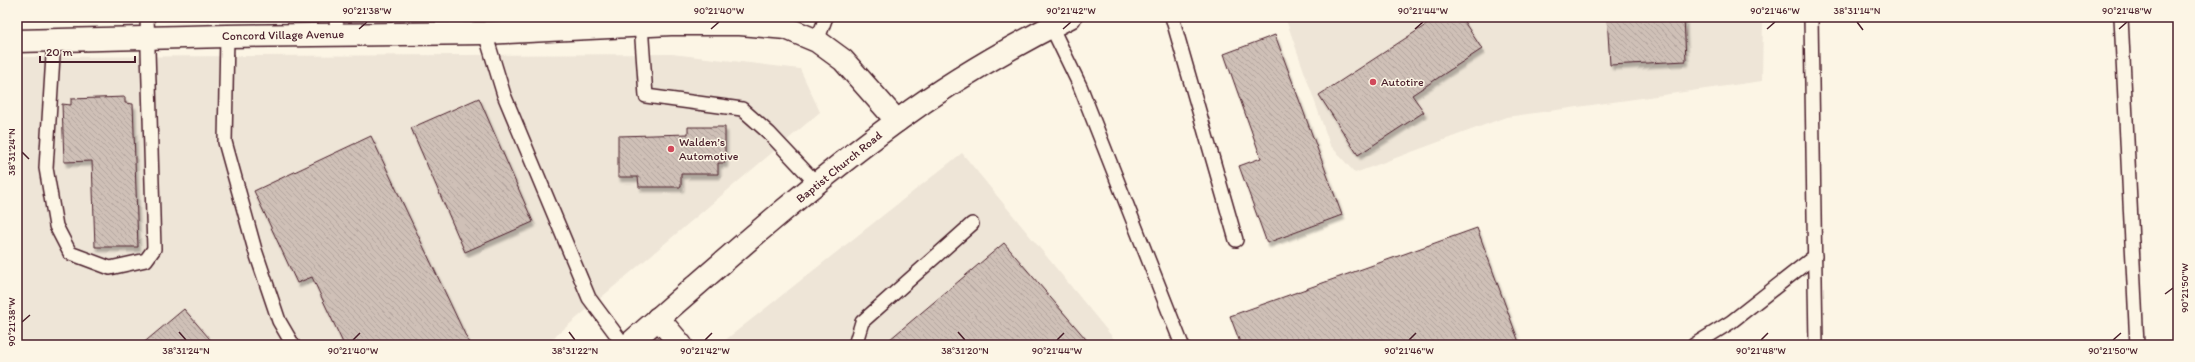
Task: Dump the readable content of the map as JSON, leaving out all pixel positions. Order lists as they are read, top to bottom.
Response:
{
  "streets": {
    "street": ["Concord Village Avenue", "Baptist Church Road"]
  },
  "crossings": [
    ["Concord Village Avenue", "Baptist Church Road"]
  ],
  "places": ["Autotire", "Walden’s Automotive"],
  "scale_bar": "20 m",
  "coordinates": [
    "90°21'38\"W",
    "90°21'40\"W",
    "90°21'42\"W",
    "90°21'44\"W",
    "90°21'46\"W",
    "38°31'14\"N",
    "90°21'48\"W",
    "38°31'24\"N",
    "90°21'50\"W",
    "38°31'22\"N",
    "38°31'20\"N"
  ]
}
